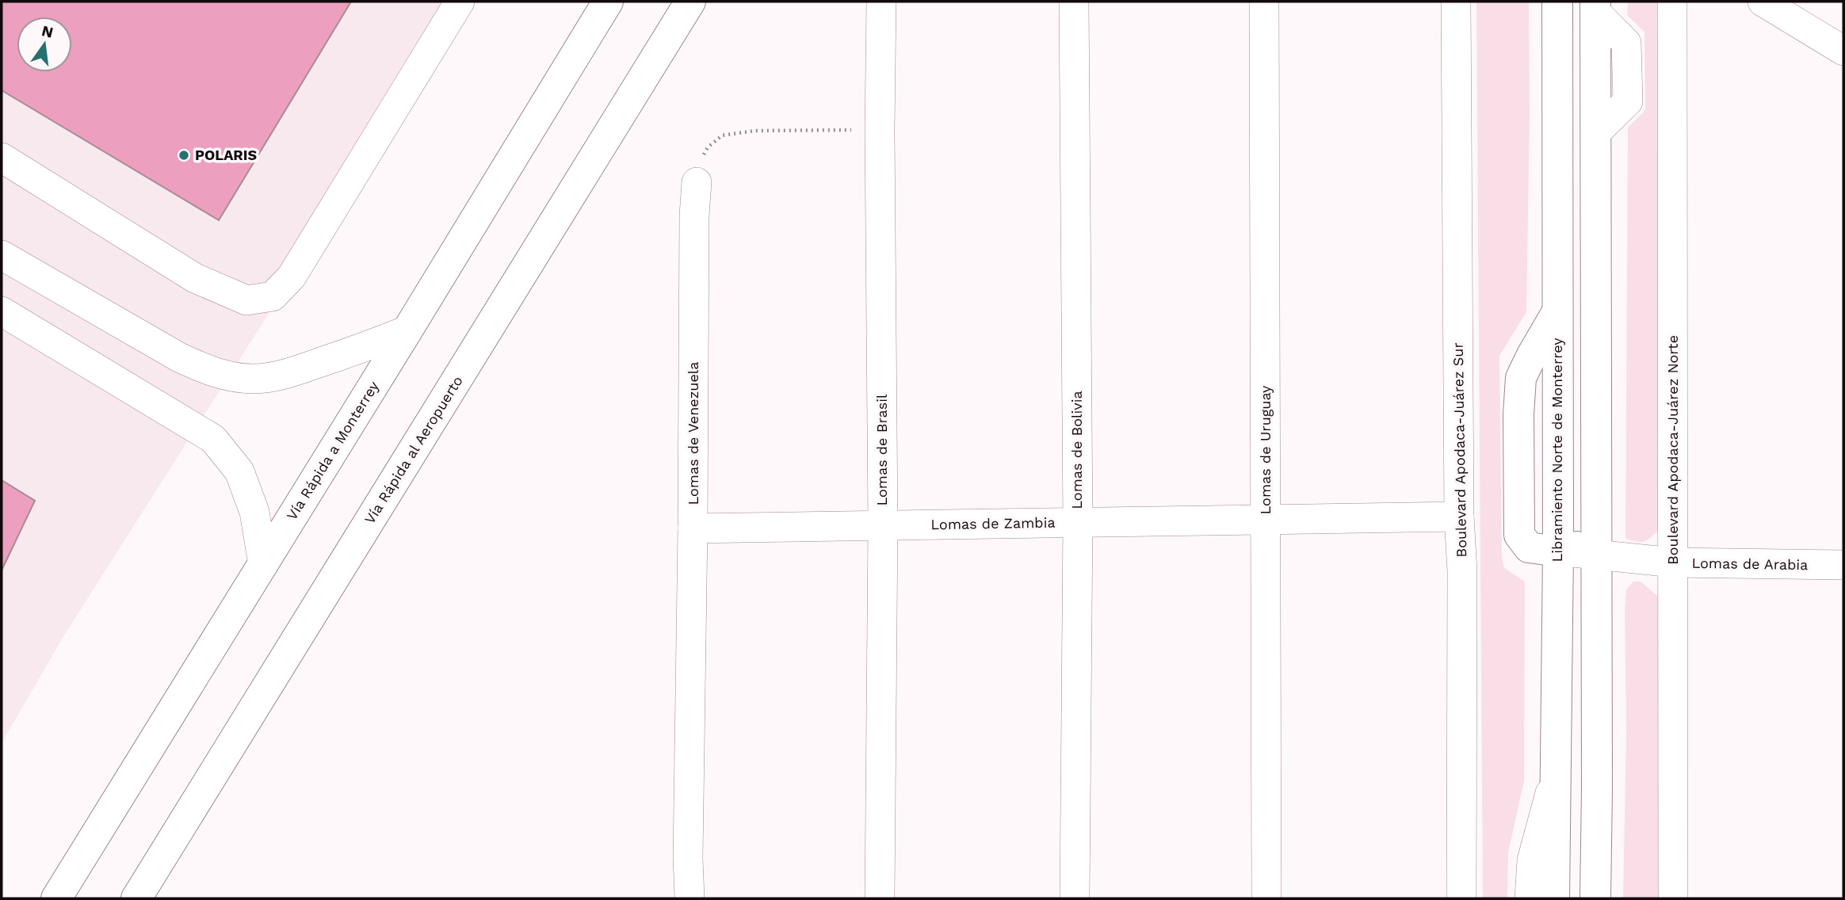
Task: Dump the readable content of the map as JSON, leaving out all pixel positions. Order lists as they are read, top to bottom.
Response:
{
  "streets": {
    "main road": ["Vía Rápida al Aeropuerto", "Libramiento Norte de Monterrey", "Vía Rápida a Monterrey"],
    "street": [
      "Lomas de Venezuela",
      "Lomas de Brasil",
      "Lomas de Bolivia",
      "Lomas de Uruguay",
      "Boulevard Apodaca-Juárez Sur",
      "Boulevard Apodaca-Juárez Norte",
      "Lomas de Zambia",
      "Lomas de Arabia"
    ]
  },
  "crossings": [
    ["Lomas de Venezuela", "Lomas de Zambia"],
    ["Lomas de Brasil", "Lomas de Zambia"],
    ["Lomas de Bolivia", "Lomas de Zambia"],
    ["Lomas de Uruguay", "Lomas de Zambia"],
    ["Boulevard Apodaca-Juárez Sur", "Lomas de Zambia"],
    ["Libramiento Norte de Monterrey", "Lomas de Arabia"],
    ["Boulevard Apodaca-Juárez Norte", "Lomas de Arabia"]
  ],
  "places": ["POLARIS"],
  "north": "top"
}
